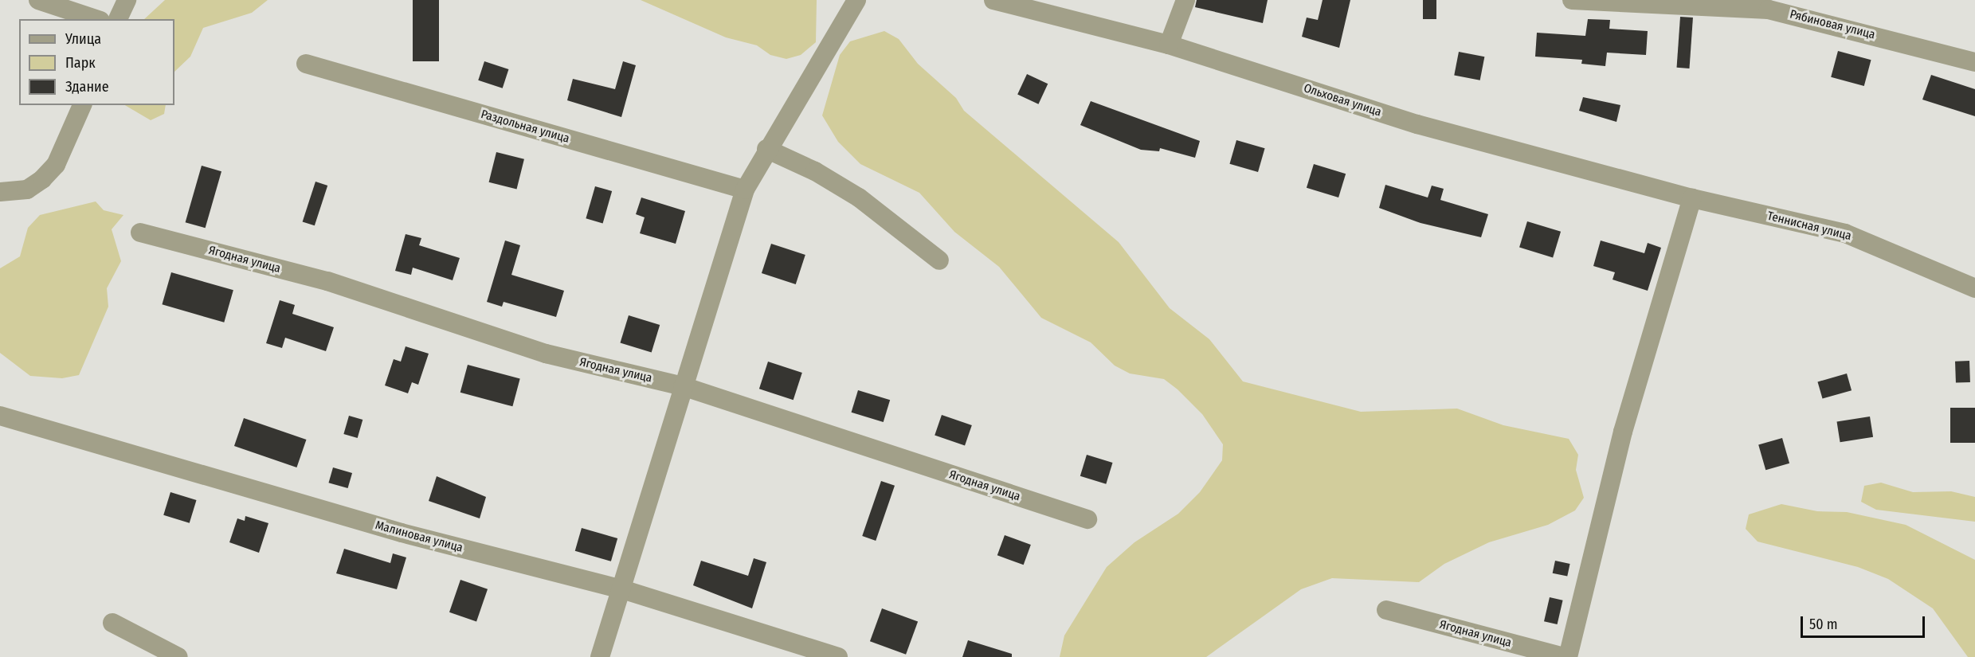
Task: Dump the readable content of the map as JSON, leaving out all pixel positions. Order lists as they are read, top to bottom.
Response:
{
  "streets": {
    "street": [
      "Рябиновая улица",
      "Ольховая улица",
      "Раздольная улица",
      "Теннисная улица",
      "Ягодная улица",
      "Малиновая улица"
    ]
  },
  "crossings": [
    ["Ольховая улица", "Теннисная улица"]
  ],
  "legend": ["Улица", "Парк", "Здание"],
  "scale_bar": "50 m"
}
